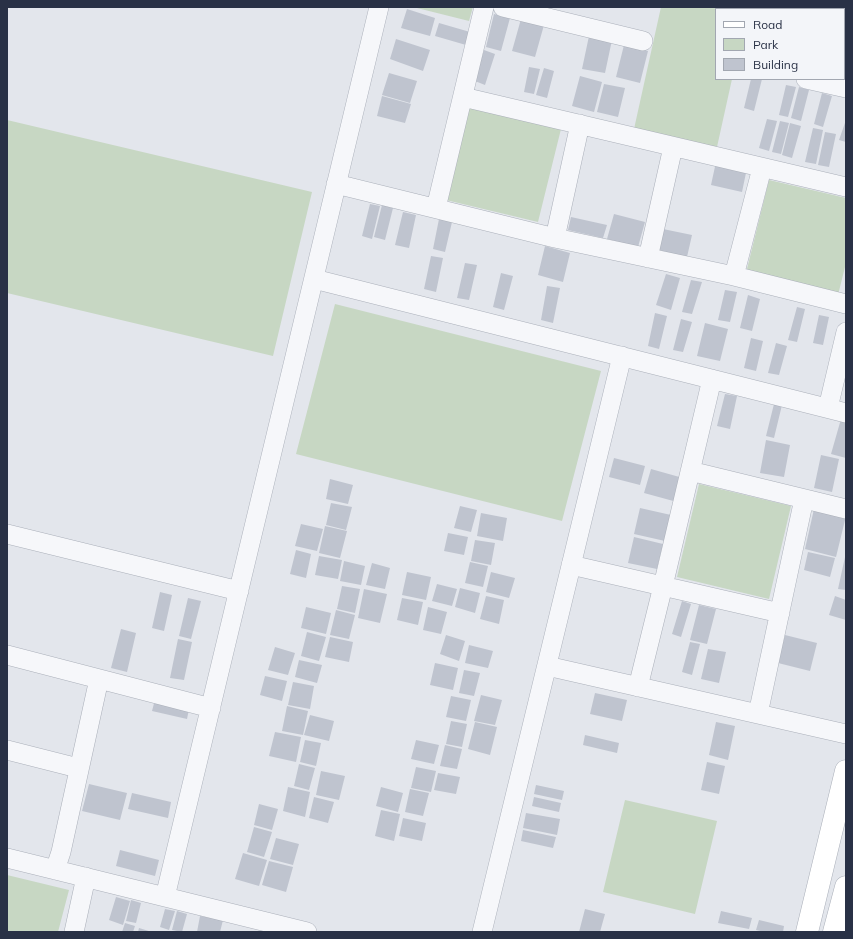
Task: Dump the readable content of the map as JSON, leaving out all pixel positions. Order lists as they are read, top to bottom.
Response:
{
  "legend": ["Road", "Park", "Building"]
}
